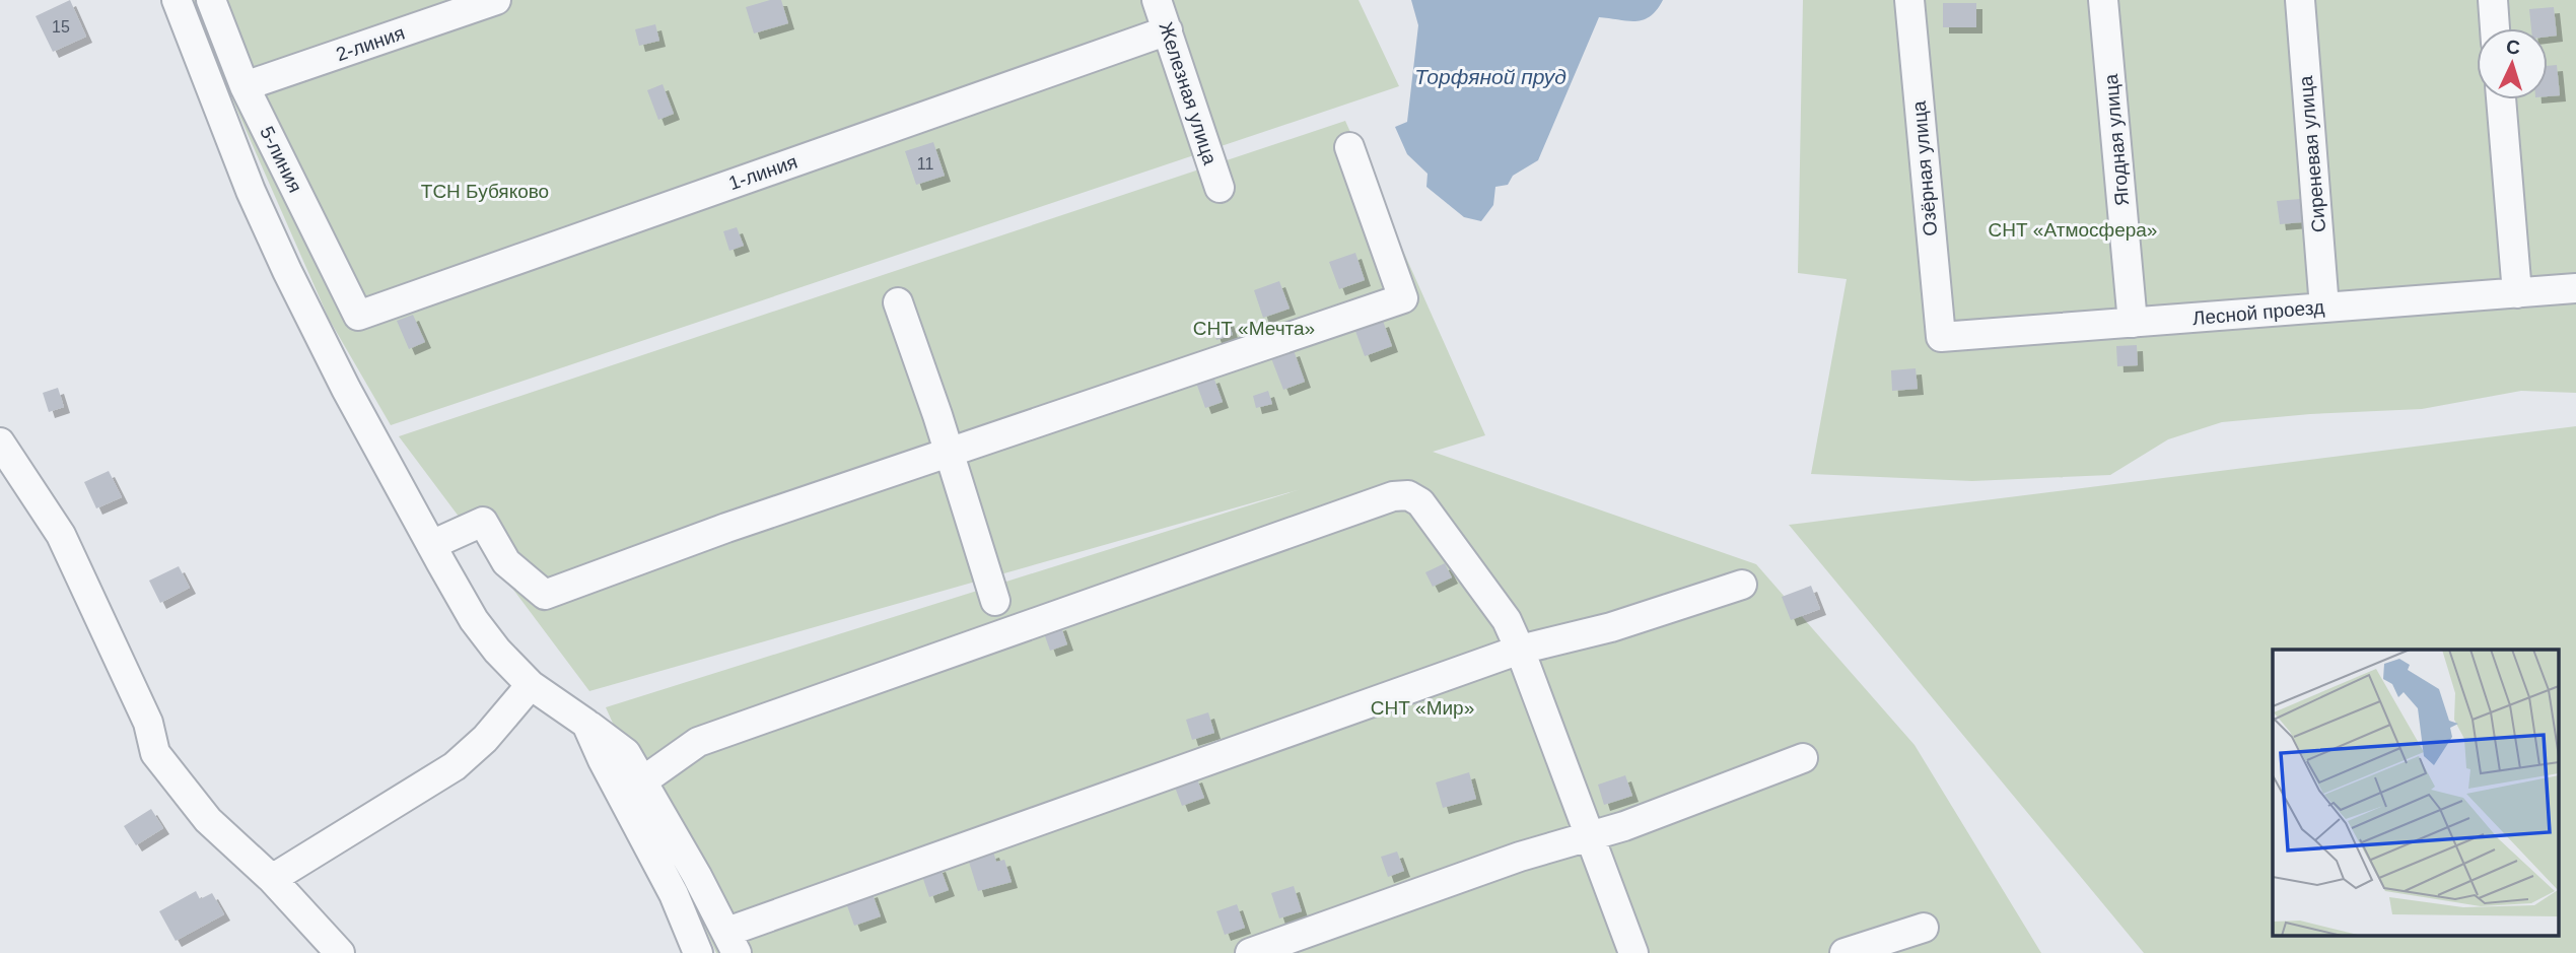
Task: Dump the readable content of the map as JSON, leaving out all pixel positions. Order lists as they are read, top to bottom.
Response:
{
  "streets": {
    "street": [
      "2-линия",
      "Железная улица",
      "Ягодная улица",
      "Сиреневая улица",
      "5-линия",
      "Озёрная улица",
      "1-линия",
      "Лесной проезд"
    ]
  },
  "crossings": [
    ["2-линия", "5-линия"],
    ["Железная улица", "1-линия"],
    ["Ягодная улица", "Лесной проезд"],
    ["Сиреневая улица", "Лесной проезд"],
    ["5-линия", "1-линия"],
    ["Озёрная улица", "Лесной проезд"]
  ],
  "water": ["Торфяной пруд"],
  "parks": [
    "ТСН Бубяково",
    "СНТ «Атмосфера»",
    "СНТ «Мечта»",
    "СНТ «Мир»"
  ],
  "house_numbers": ["15", "11"],
  "north": "top"
}
